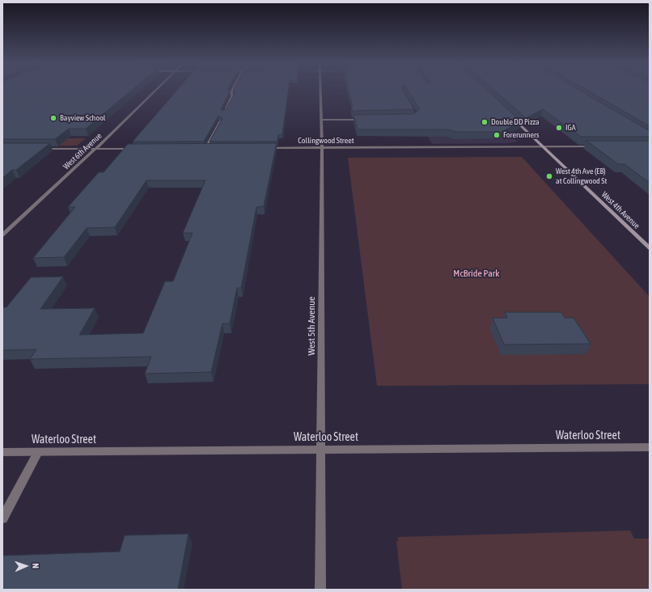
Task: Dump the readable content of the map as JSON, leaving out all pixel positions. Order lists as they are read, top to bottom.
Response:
{
  "streets": {
    "main road": ["West 4th Avenue"],
    "street": [
      "Collingwood Street",
      "West 6th Avenue",
      "West 5th Avenue",
      "Waterloo Street"
    ]
  },
  "crossings": [
    ["Collingwood Street", "West 4th Avenue"],
    ["Collingwood Street", "West 5th Avenue"],
    ["West 5th Avenue", "Waterloo Street"]
  ],
  "parks": ["McBride Park"],
  "places": [
    "Bayview School",
    "Double DD Pizza",
    "IGA",
    "Forerunners",
    "West 4th Ave (EB) at Collingwood St"
  ],
  "north": "right"
}
